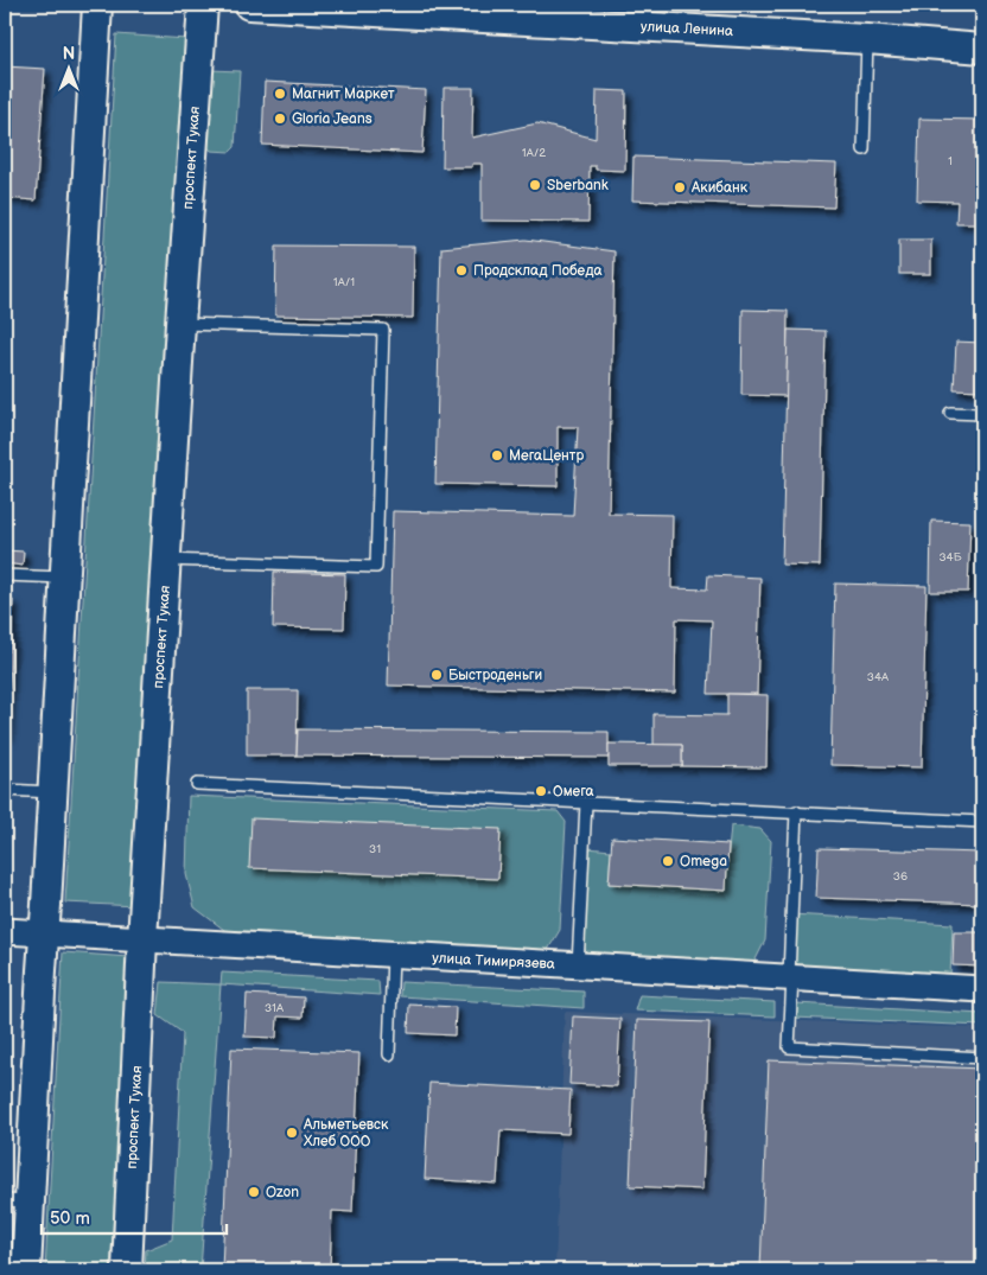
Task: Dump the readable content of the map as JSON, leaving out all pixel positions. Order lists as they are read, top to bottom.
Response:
{
  "streets": {
    "main road": ["улица Ленина", "проспект Тукая"],
    "street": ["улица Тимирязева"]
  },
  "crossings": [
    ["проспект Тукая", "улица Тимирязева"]
  ],
  "places": [
    "Магнит Маркет",
    "Gloria Jeans",
    "Sberbank",
    "Акибанк",
    "Продсклад Победа",
    "МегаЦентр",
    "Быстроденьги",
    "Омега",
    "Omega",
    "Альметьевск Хлеб ООО",
    "Ozon"
  ],
  "house_numbers": [
    "1А/2",
    "1",
    "1А/1",
    "34Б",
    "34А",
    "31",
    "36",
    "31А"
  ],
  "scale_bar": "50 m",
  "north": "top"
}
